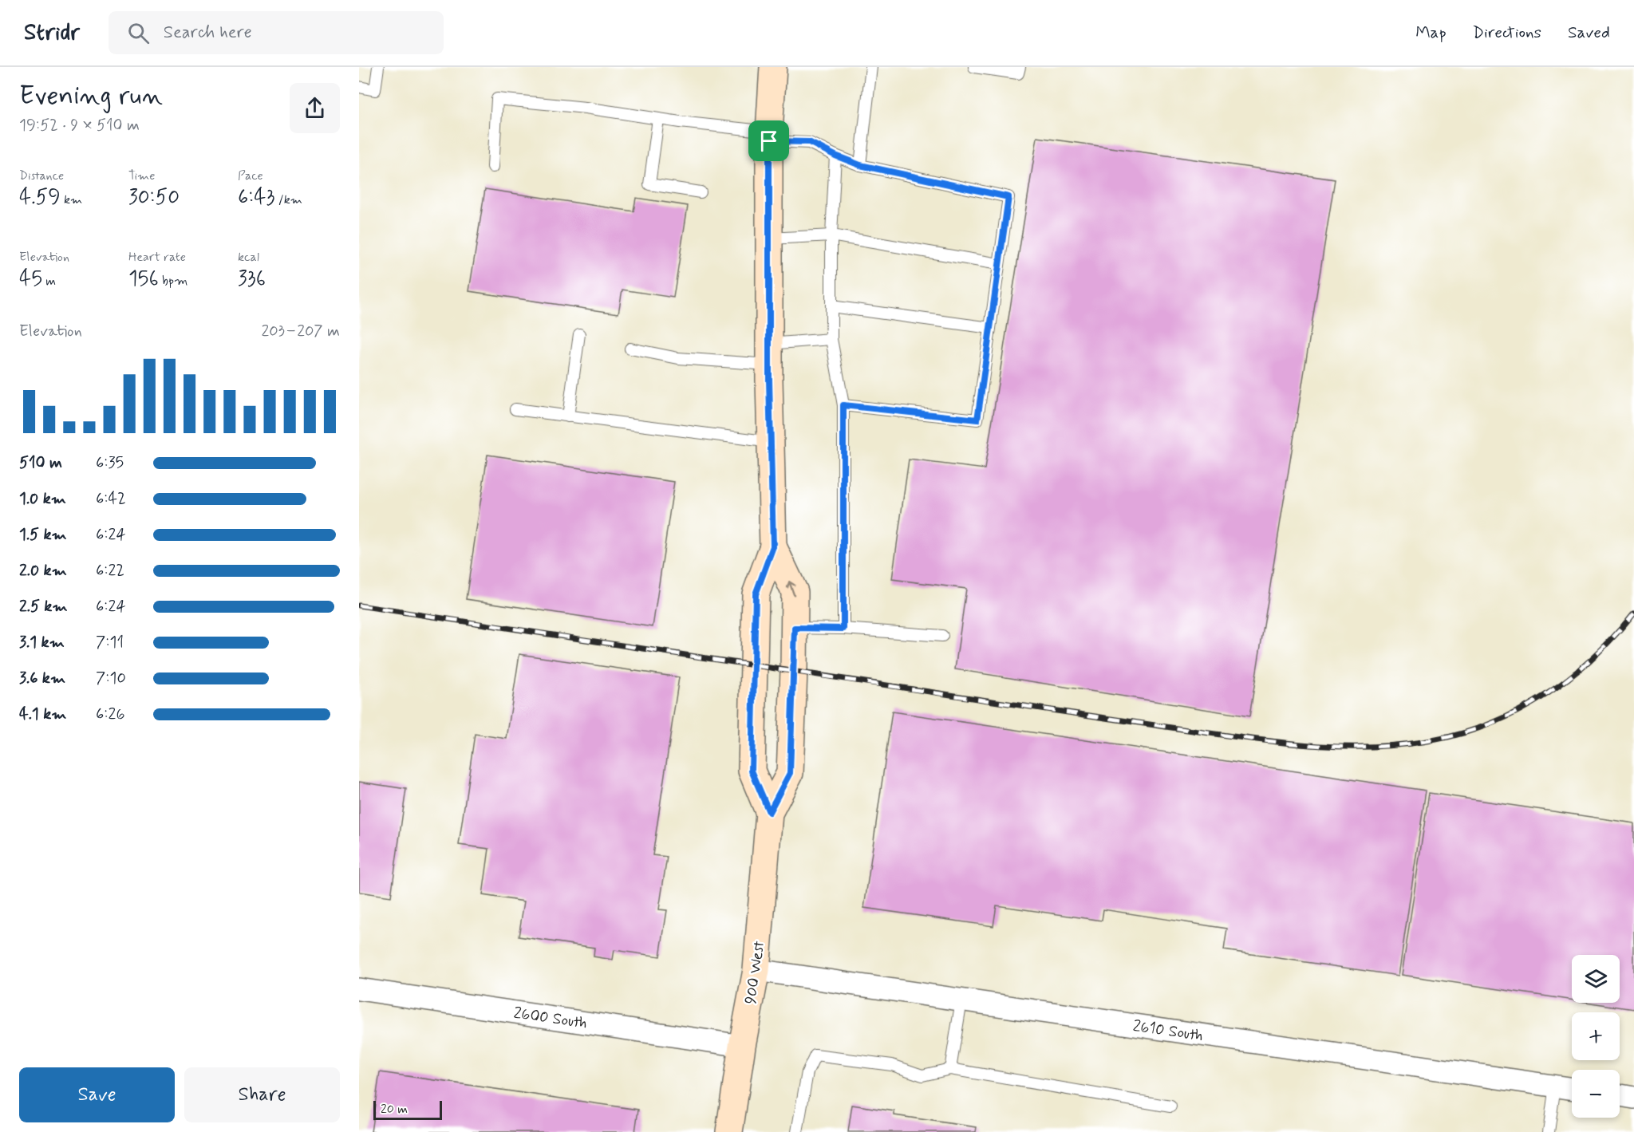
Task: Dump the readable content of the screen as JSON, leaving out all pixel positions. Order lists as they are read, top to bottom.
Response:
{
  "streets": {
    "main road": ["900 West"],
    "street": ["2600 South", "2610 South"]
  },
  "crossings": [
    ["900 West", "2600 South"],
    ["900 West", "2610 South"]
  ],
  "scale_bar": "20 m",
  "page": {
    "header": "Stridr",
    "search": "Search here",
    "nav": ["Map", "Directions", "Saved"],
    "heading": ["Evening run", "19:52 · 9 × 510 m"],
    "stats": [
      ["Distance", "4.59 km"],
      ["Time", "30:50"],
      ["Pace", "6:43 /km"],
      ["Elevation", "45 m"],
      ["Heart rate", "156 bpm"],
      ["kcal", "336"]
    ],
    "chart": ["Elevation", "203–207 m"],
    "list": [
      {
        "name": "510 m",
        "note": "6:35"
      },
      {
        "name": "1.0 km",
        "note": "6:42"
      },
      {
        "name": "1.5 km",
        "note": "6:24"
      },
      {
        "name": "2.0 km",
        "note": "6:22"
      },
      {
        "name": "2.5 km",
        "note": "6:24"
      },
      {
        "name": "3.1 km",
        "note": "7:11"
      },
      {
        "name": "3.6 km",
        "note": "7:10"
      },
      {
        "name": "4.1 km",
        "note": "6:26"
      }
    ],
    "map_buttons": ["+", "−"],
    "buttons": ["Save", "Share"],
    "scale": "20 m"
  }
}
